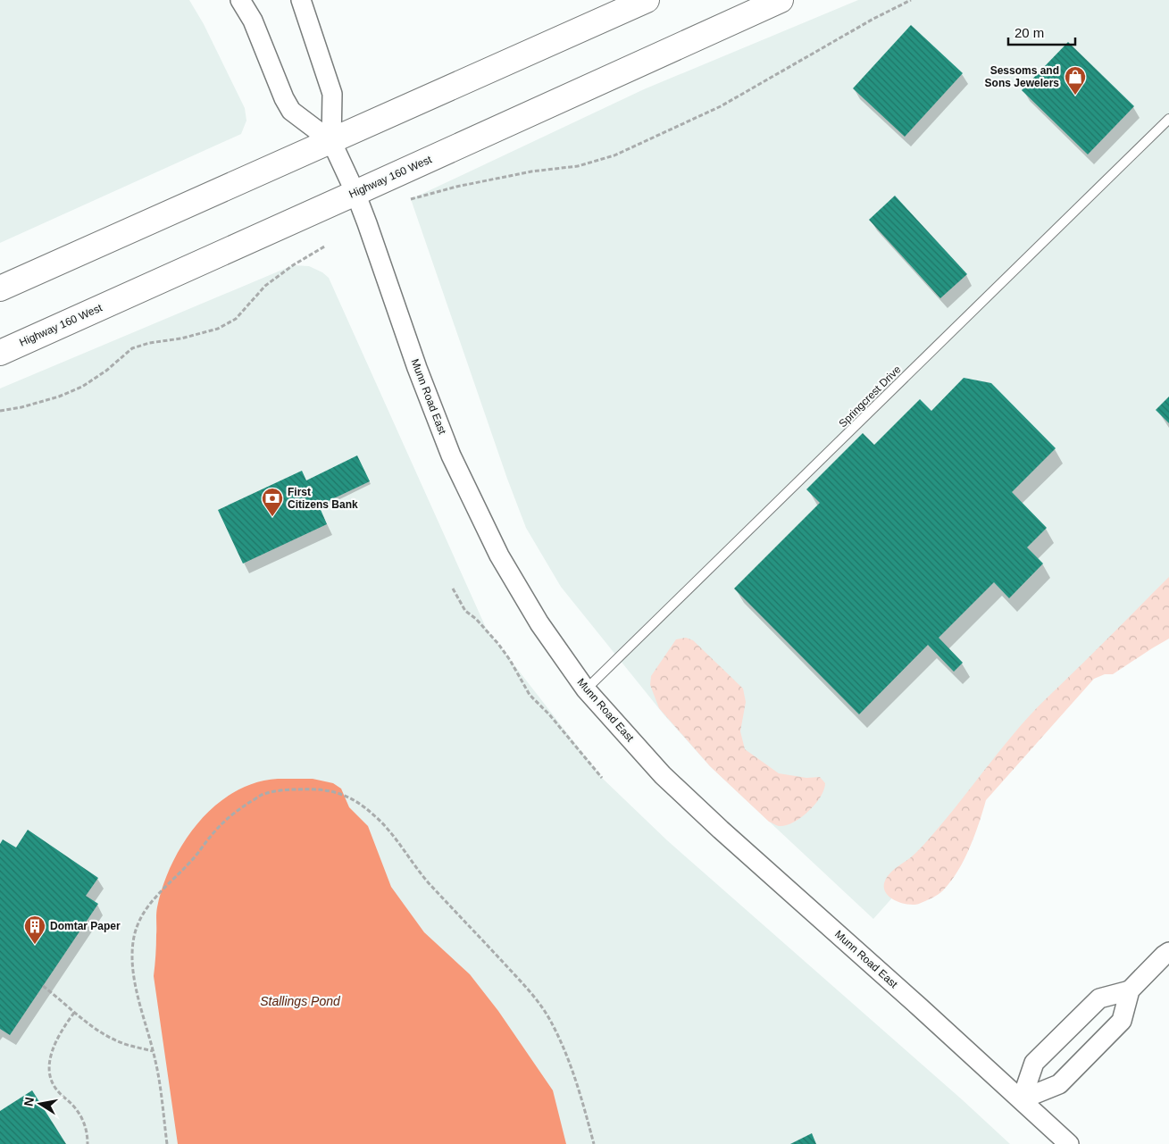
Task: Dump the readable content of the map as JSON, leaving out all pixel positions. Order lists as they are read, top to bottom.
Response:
{
  "streets": {
    "main road": ["Highway 160 West"],
    "street": ["Munn Road East"],
    "lane": ["Springcrest Drive"]
  },
  "crossings": [
    ["Highway 160 West", "Munn Road East"],
    ["Munn Road East", "Springcrest Drive"]
  ],
  "water": ["Stallings Pond"],
  "places": {
    "shop": ["Sessoms and Sons Jewelers"],
    "bank": ["First Citizens Bank"],
    "building": ["Domtar Paper"]
  },
  "scale_bar": "20 m",
  "north": "left"
}
